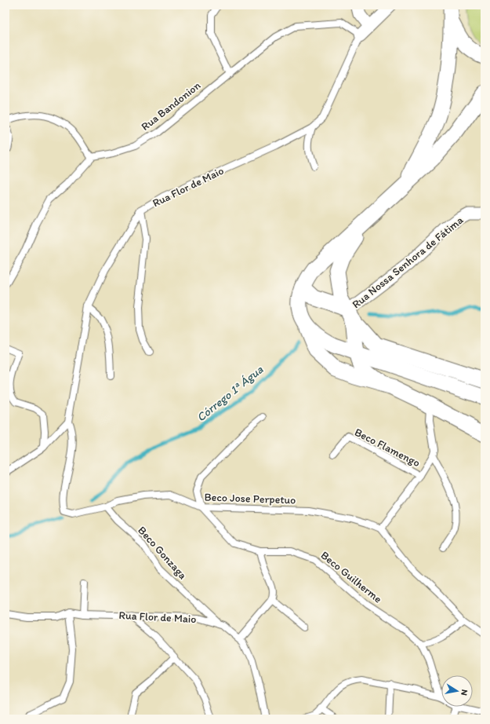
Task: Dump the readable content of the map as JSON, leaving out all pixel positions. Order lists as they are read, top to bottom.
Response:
{
  "streets": {
    "street": ["Rua Flor de Maio", "Rua Nossa Senhora de Fátima"],
    "lane": [
      "Rua Bandonion",
      "Beco Flamengo",
      "Beco Jose Perpetuo",
      "Beco Gonzaga",
      "Beco Guilherme"
    ]
  },
  "crossings": [
    ["Rua Bandonion", "Rua Flor de Maio"],
    ["Rua Flor de Maio", "Beco Jose Perpetuo"],
    ["Rua Flor de Maio", "Beco Gonzaga"],
    ["Beco Jose Perpetuo", "Beco Gonzaga"],
    ["Beco Jose Perpetuo", "Beco Guilherme"]
  ],
  "water": ["Córrego 1ª Água"],
  "north": "right"
}
